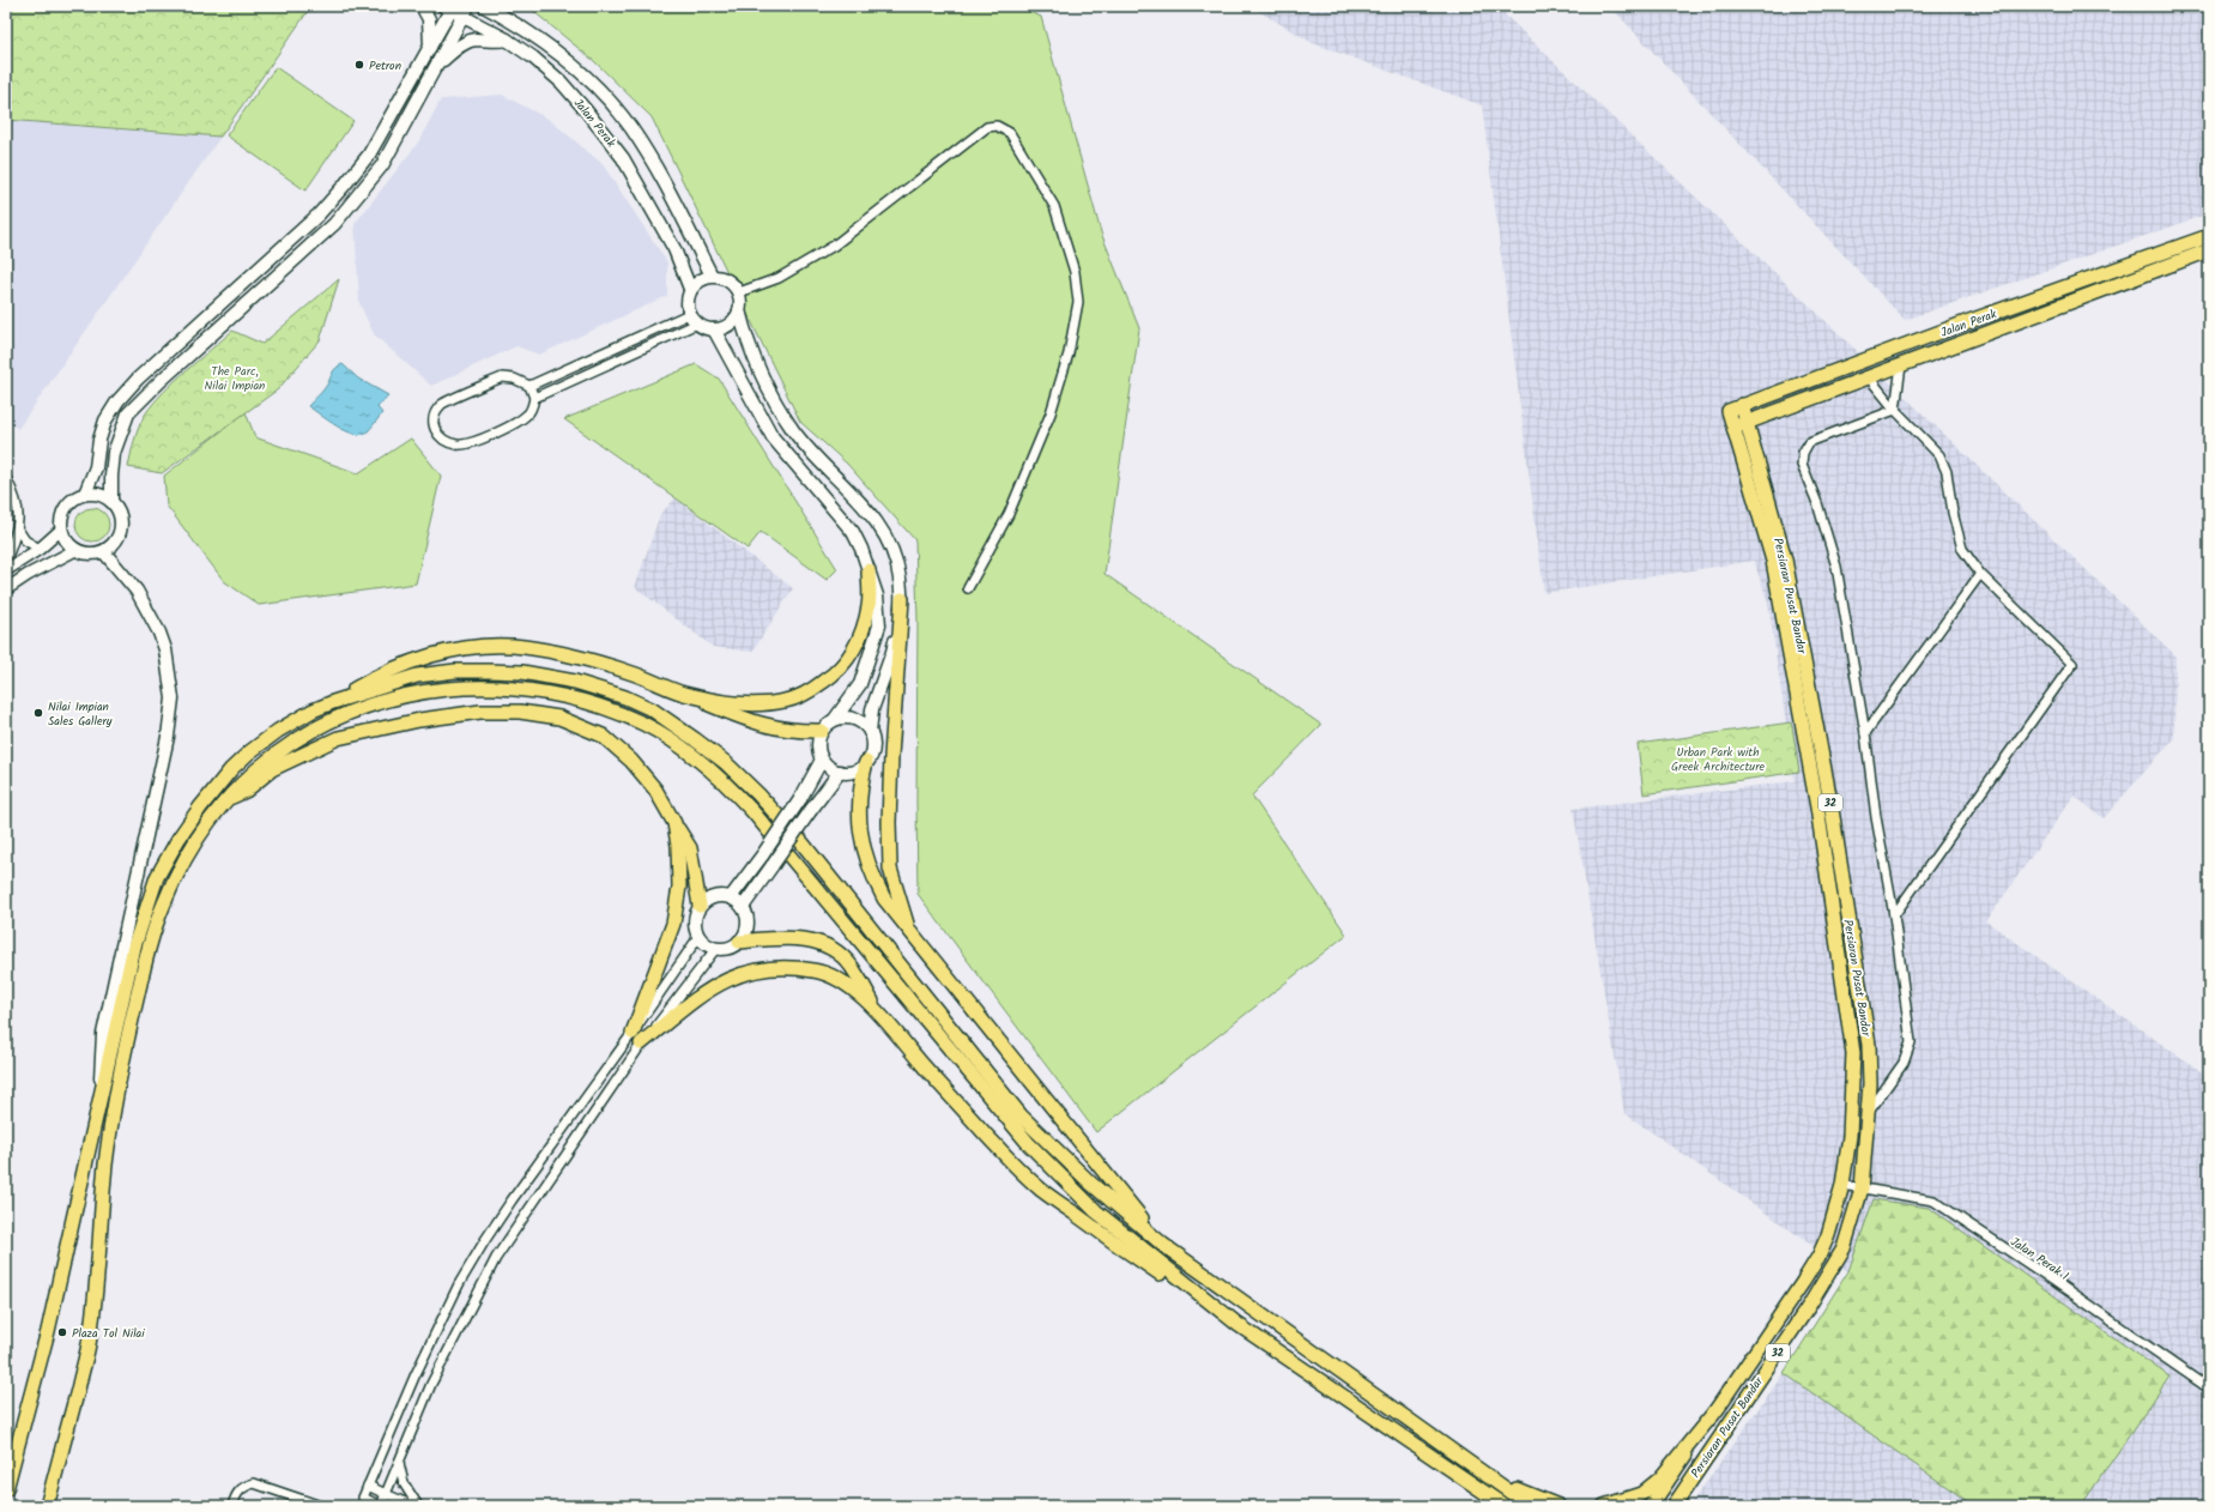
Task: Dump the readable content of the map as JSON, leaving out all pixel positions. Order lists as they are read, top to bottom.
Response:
{
  "streets": {
    "main road": ["Jalan Perak", "Persiaran Pusat Bandar", "32"],
    "street": ["Jalan Perak 1"]
  },
  "crossings": [
    ["Jalan Perak", "Persiaran Pusat Bandar"],
    ["Persiaran Pusat Bandar", "Jalan Perak 1"]
  ],
  "parks": ["The Parc, Nilai Impian", "Urban Park with Greek Architecture"],
  "places": ["Petron", "Nilai Impian Sales Gallery", "Plaza Tol Nilai"]
}
